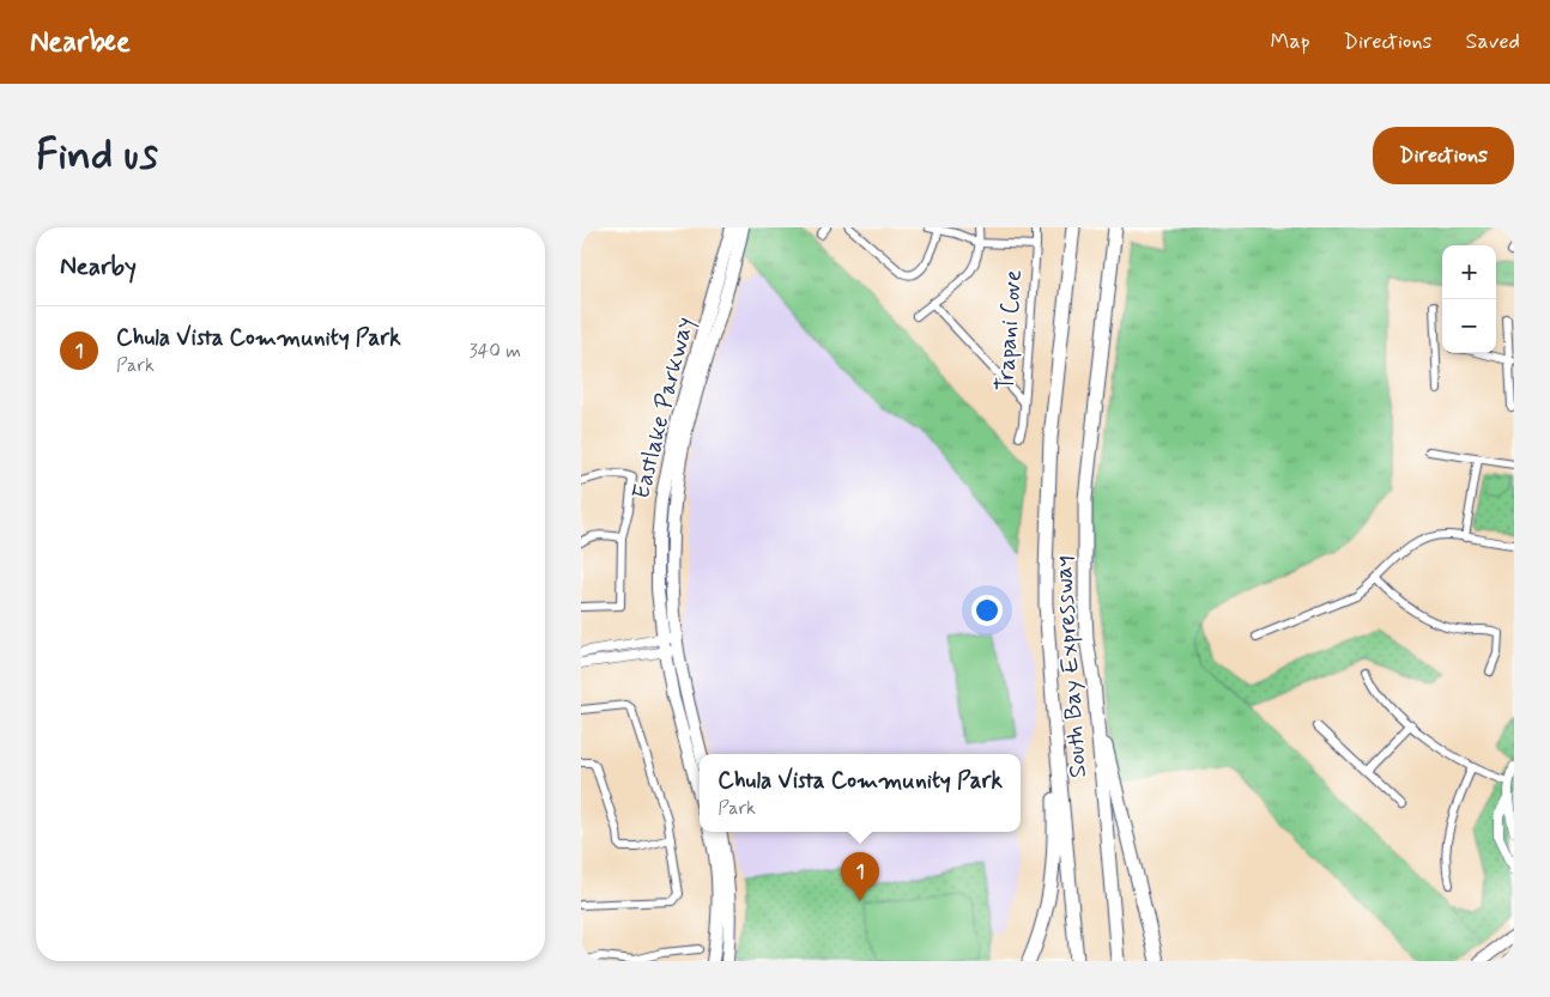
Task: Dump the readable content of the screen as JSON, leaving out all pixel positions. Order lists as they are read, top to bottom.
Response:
{
  "streets": {
    "highway": ["South Bay Expressway"],
    "main road": ["Eastlake Parkway"],
    "street": ["Trapani Cove"]
  },
  "page": {
    "header": "Nearbee",
    "nav": ["Map", "Directions", "Saved"],
    "buttons": "Directions",
    "title": "Find us",
    "heading": "Nearby",
    "map_buttons": ["+", "−"],
    "list": [
      {
        "mark": "1",
        "name": "Chula Vista Community Park",
        "note": "Park",
        "value": "340 m"
      }
    ],
    "popup": ["Chula Vista Community Park", "Park"],
    "pins": "1"
  }
}
